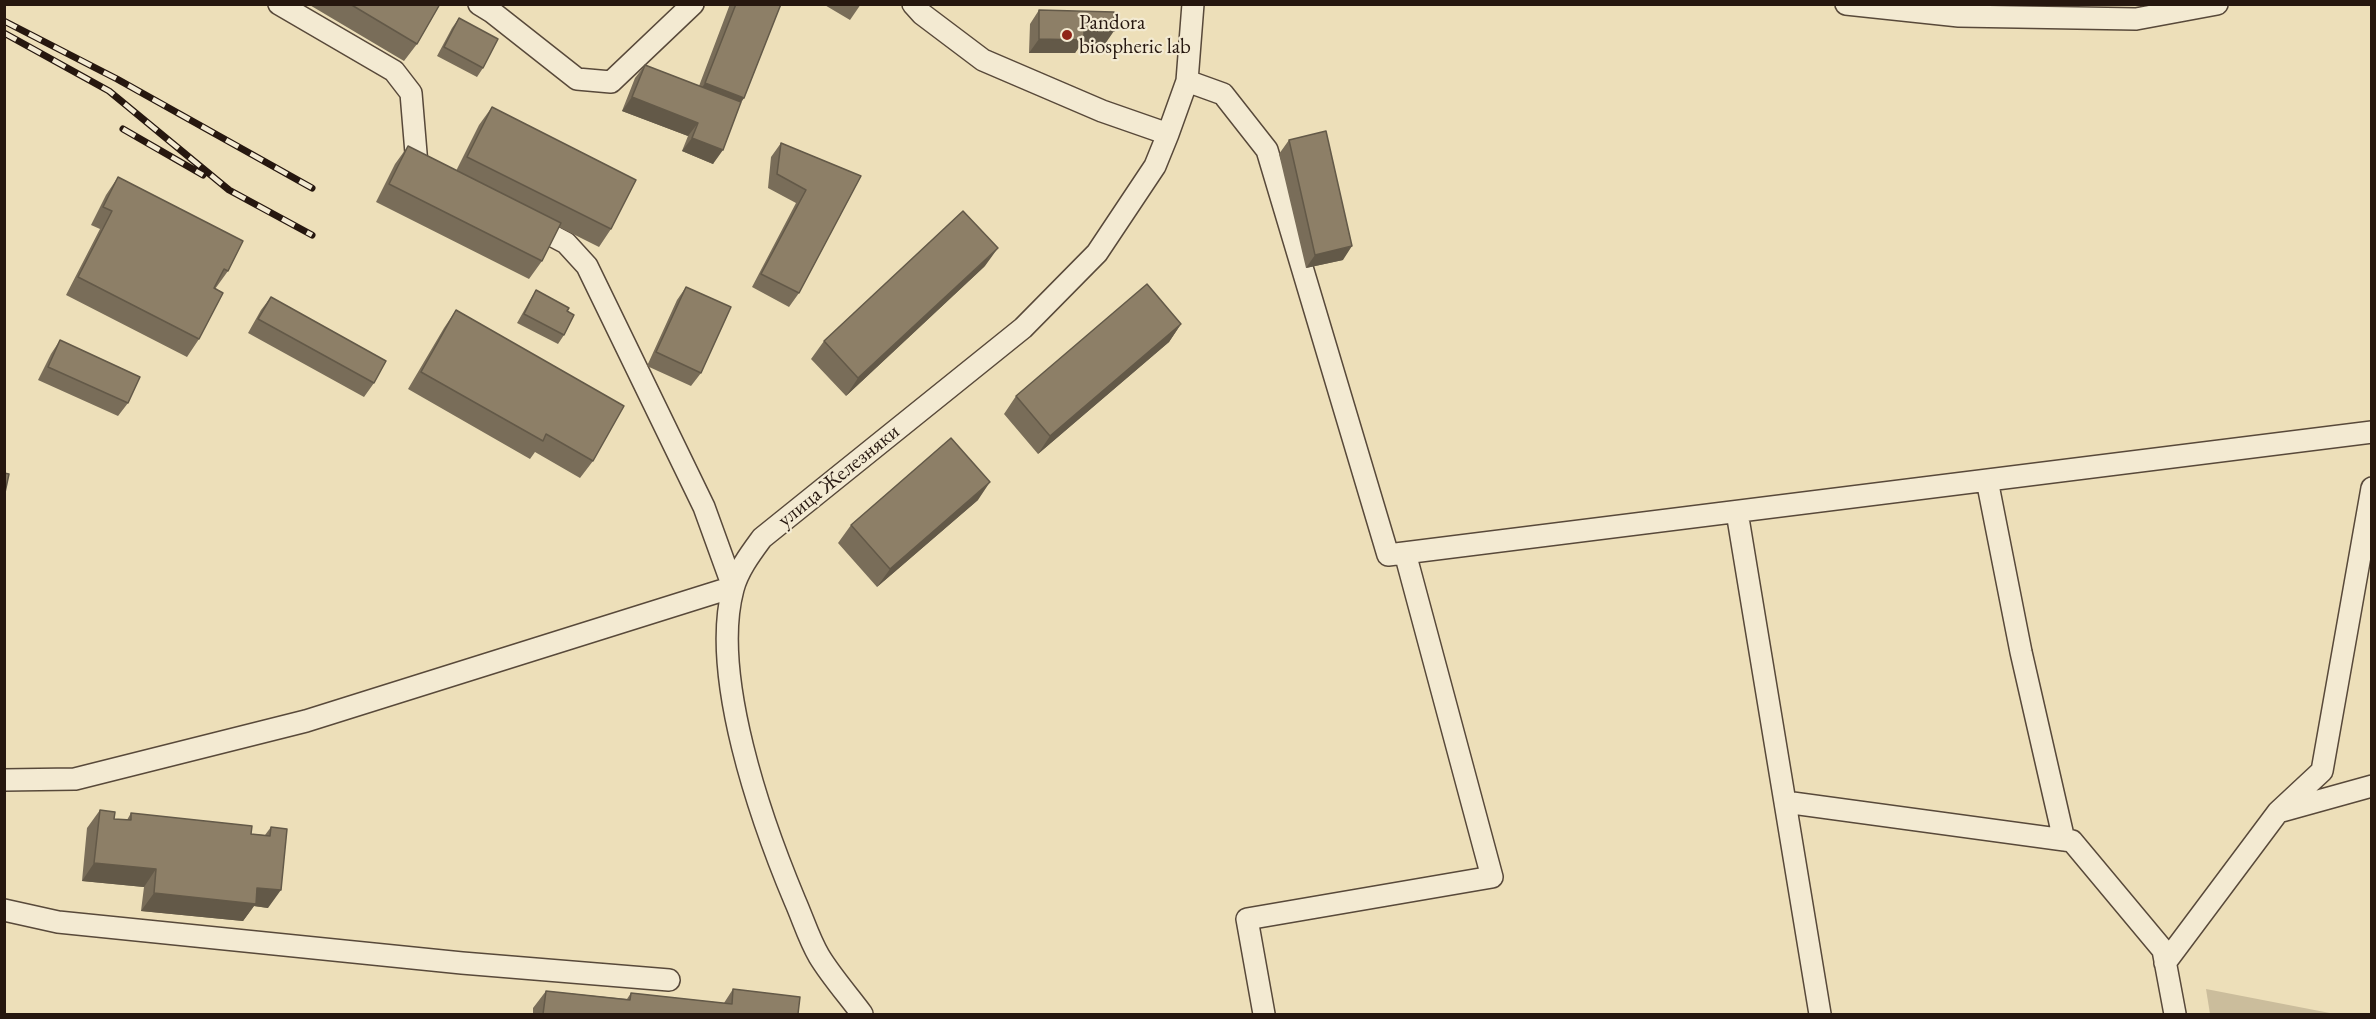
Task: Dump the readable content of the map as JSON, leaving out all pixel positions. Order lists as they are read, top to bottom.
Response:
{
  "streets": {
    "street": ["улица Железняки"]
  },
  "places": ["Pandora biospheric lab"]
}
